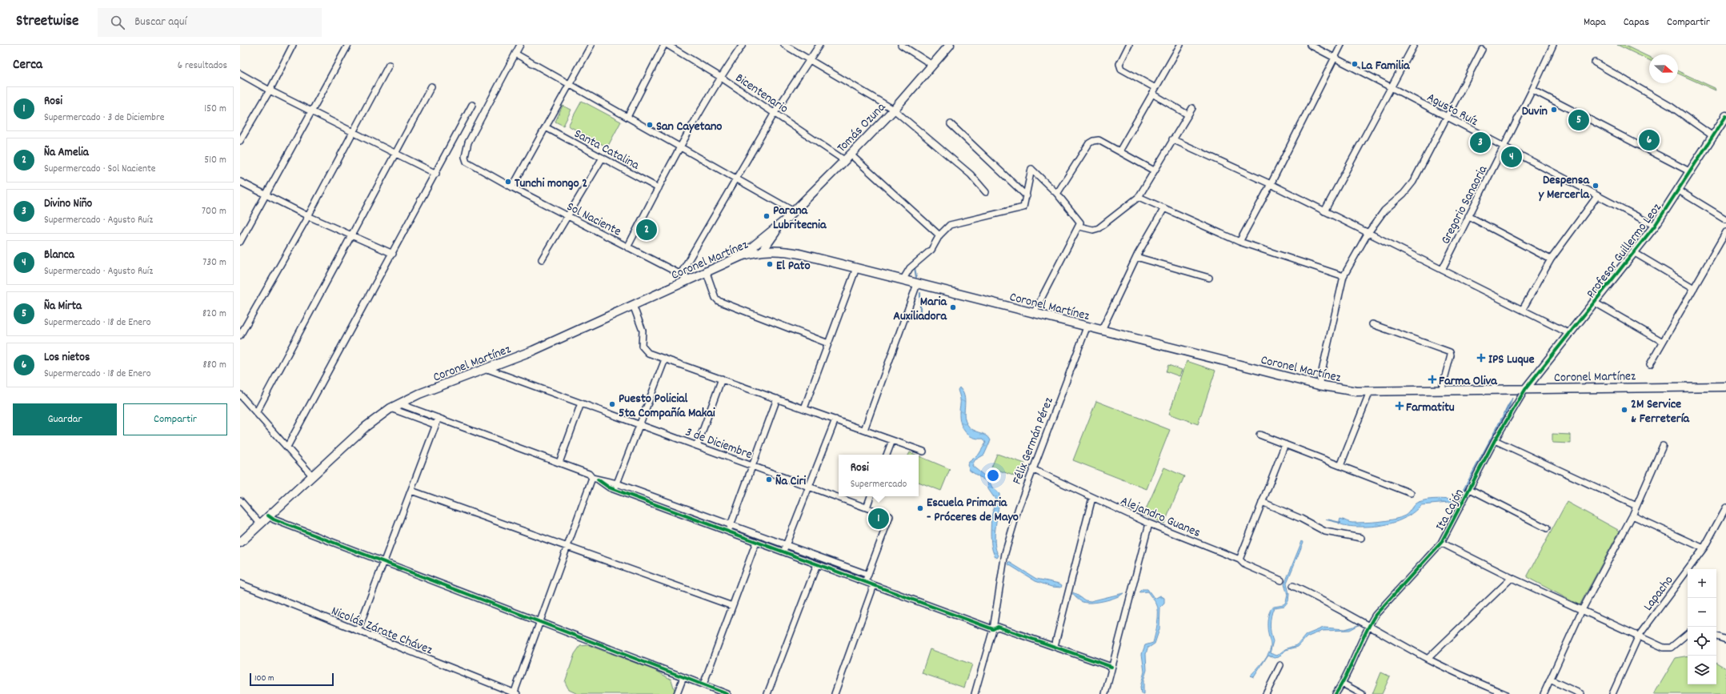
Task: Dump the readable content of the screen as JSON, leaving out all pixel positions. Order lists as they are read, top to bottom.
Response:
{
  "streets": {
    "main road": ["Tomás Ozuna", "Profesor Guillermo Leoz", "Coronel Martínez"],
    "street": [
      "Bicentenario",
      "Agusto Ruíz",
      "Santa Catalina",
      "Gregorio Sanaoria",
      "Sol Naciente",
      "Félix Germán Pérez",
      "3 de Diciembre",
      "Ita Cajón",
      "Alejandro Guanes",
      "Lapacho",
      "Nicolás Zárate Chávez"
    ]
  },
  "crossings": [
    ["Bicentenario", "Tomás Ozuna"],
    ["Agusto Ruíz", "Gregorio Sanaoria"],
    ["Agusto Ruíz", "Profesor Guillermo Leoz"],
    ["Tomás Ozuna", "Coronel Martínez"],
    ["Sol Naciente", "Coronel Martínez"],
    ["Profesor Guillermo Leoz", "Coronel Martínez"],
    ["Profesor Guillermo Leoz", "Ita Cajón"],
    ["Coronel Martínez", "Félix Germán Pérez"],
    ["Coronel Martínez", "3 de Diciembre"],
    ["Coronel Martínez", "Ita Cajón"],
    ["Félix Germán Pérez", "Alejandro Guanes"]
  ],
  "places": {
    "other": [
      "La Familia",
      "Duvin",
      "San Cayetano",
      "Tunchi mongo 2",
      "Despensa y Mercerla",
      "Parana Lubritecnia",
      "El Pato",
      "Maria Auxiliadora",
      "Puesto Policial 5ta Compañía Makai",
      "2M Service & Ferretería",
      "Ña Ciri",
      "Escuela Primaria - Próceres de Mayo"
    ],
    "health": ["IPS Luque", "Farma Oliva", "Farmatitu"]
  },
  "scale_bar": "100 m",
  "north": "right",
  "page": {
    "header": "Streetwise",
    "search": "Buscar aquí",
    "nav": ["Mapa", "Capas", "Compartir"],
    "heading": ["Cerca", "6 resultados"],
    "list": [
      {
        "mark": "1",
        "name": "Rosi",
        "note": "Supermercado · 3 de Diciembre",
        "value": "150 m"
      },
      {
        "mark": "2",
        "name": "Ña Amelia",
        "note": "Supermercado · Sol Naciente",
        "value": "510 m"
      },
      {
        "mark": "3",
        "name": "Divino Niño",
        "note": "Supermercado · Agusto Ruíz",
        "value": "700 m"
      },
      {
        "mark": "4",
        "name": "Blanca",
        "note": "Supermercado · Agusto Ruíz",
        "value": "730 m"
      },
      {
        "mark": "5",
        "name": "Ña Mirta",
        "note": "Supermercado · 18 de Enero",
        "value": "820 m"
      },
      {
        "mark": "6",
        "name": "Los nietos",
        "note": "Supermercado · 18 de Enero",
        "value": "880 m"
      }
    ],
    "pins": [
      "5",
      "6",
      "3",
      "4",
      "2",
      "1"
    ],
    "buttons": ["Guardar", "Compartir"],
    "popup": ["Rosi", "Supermercado"],
    "map_buttons": ["+", "−"],
    "scale": "100 m"
  }
}
